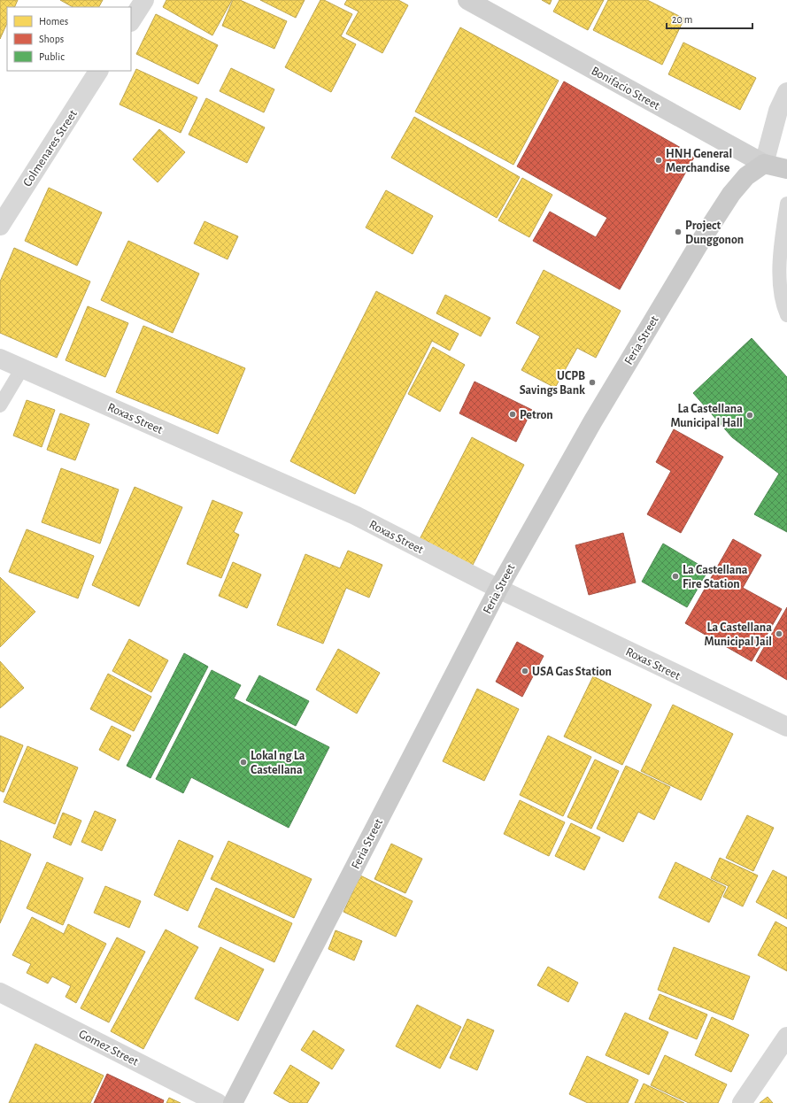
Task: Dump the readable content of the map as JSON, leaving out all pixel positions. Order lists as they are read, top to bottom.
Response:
{
  "streets": {
    "main road": ["Bonifacio Street", "Feria Street"],
    "street": ["Colmenares Street", "Roxas Street", "Gomez Street"]
  },
  "crossings": [
    ["Bonifacio Street", "Feria Street"],
    ["Feria Street", "Roxas Street"]
  ],
  "places": [
    "HNH General Merchandise",
    "Project Dunggonon",
    "UCPB Savings Bank",
    "Petron",
    "La Castellana Municipal Hall",
    "La Castellana Fire Station",
    "La Castellana Municipal Jail",
    "USA Gas Station",
    "Lokal ng La Castellana"
  ],
  "legend": ["Homes", "Shops", "Public"],
  "scale_bar": "20 m"
}
